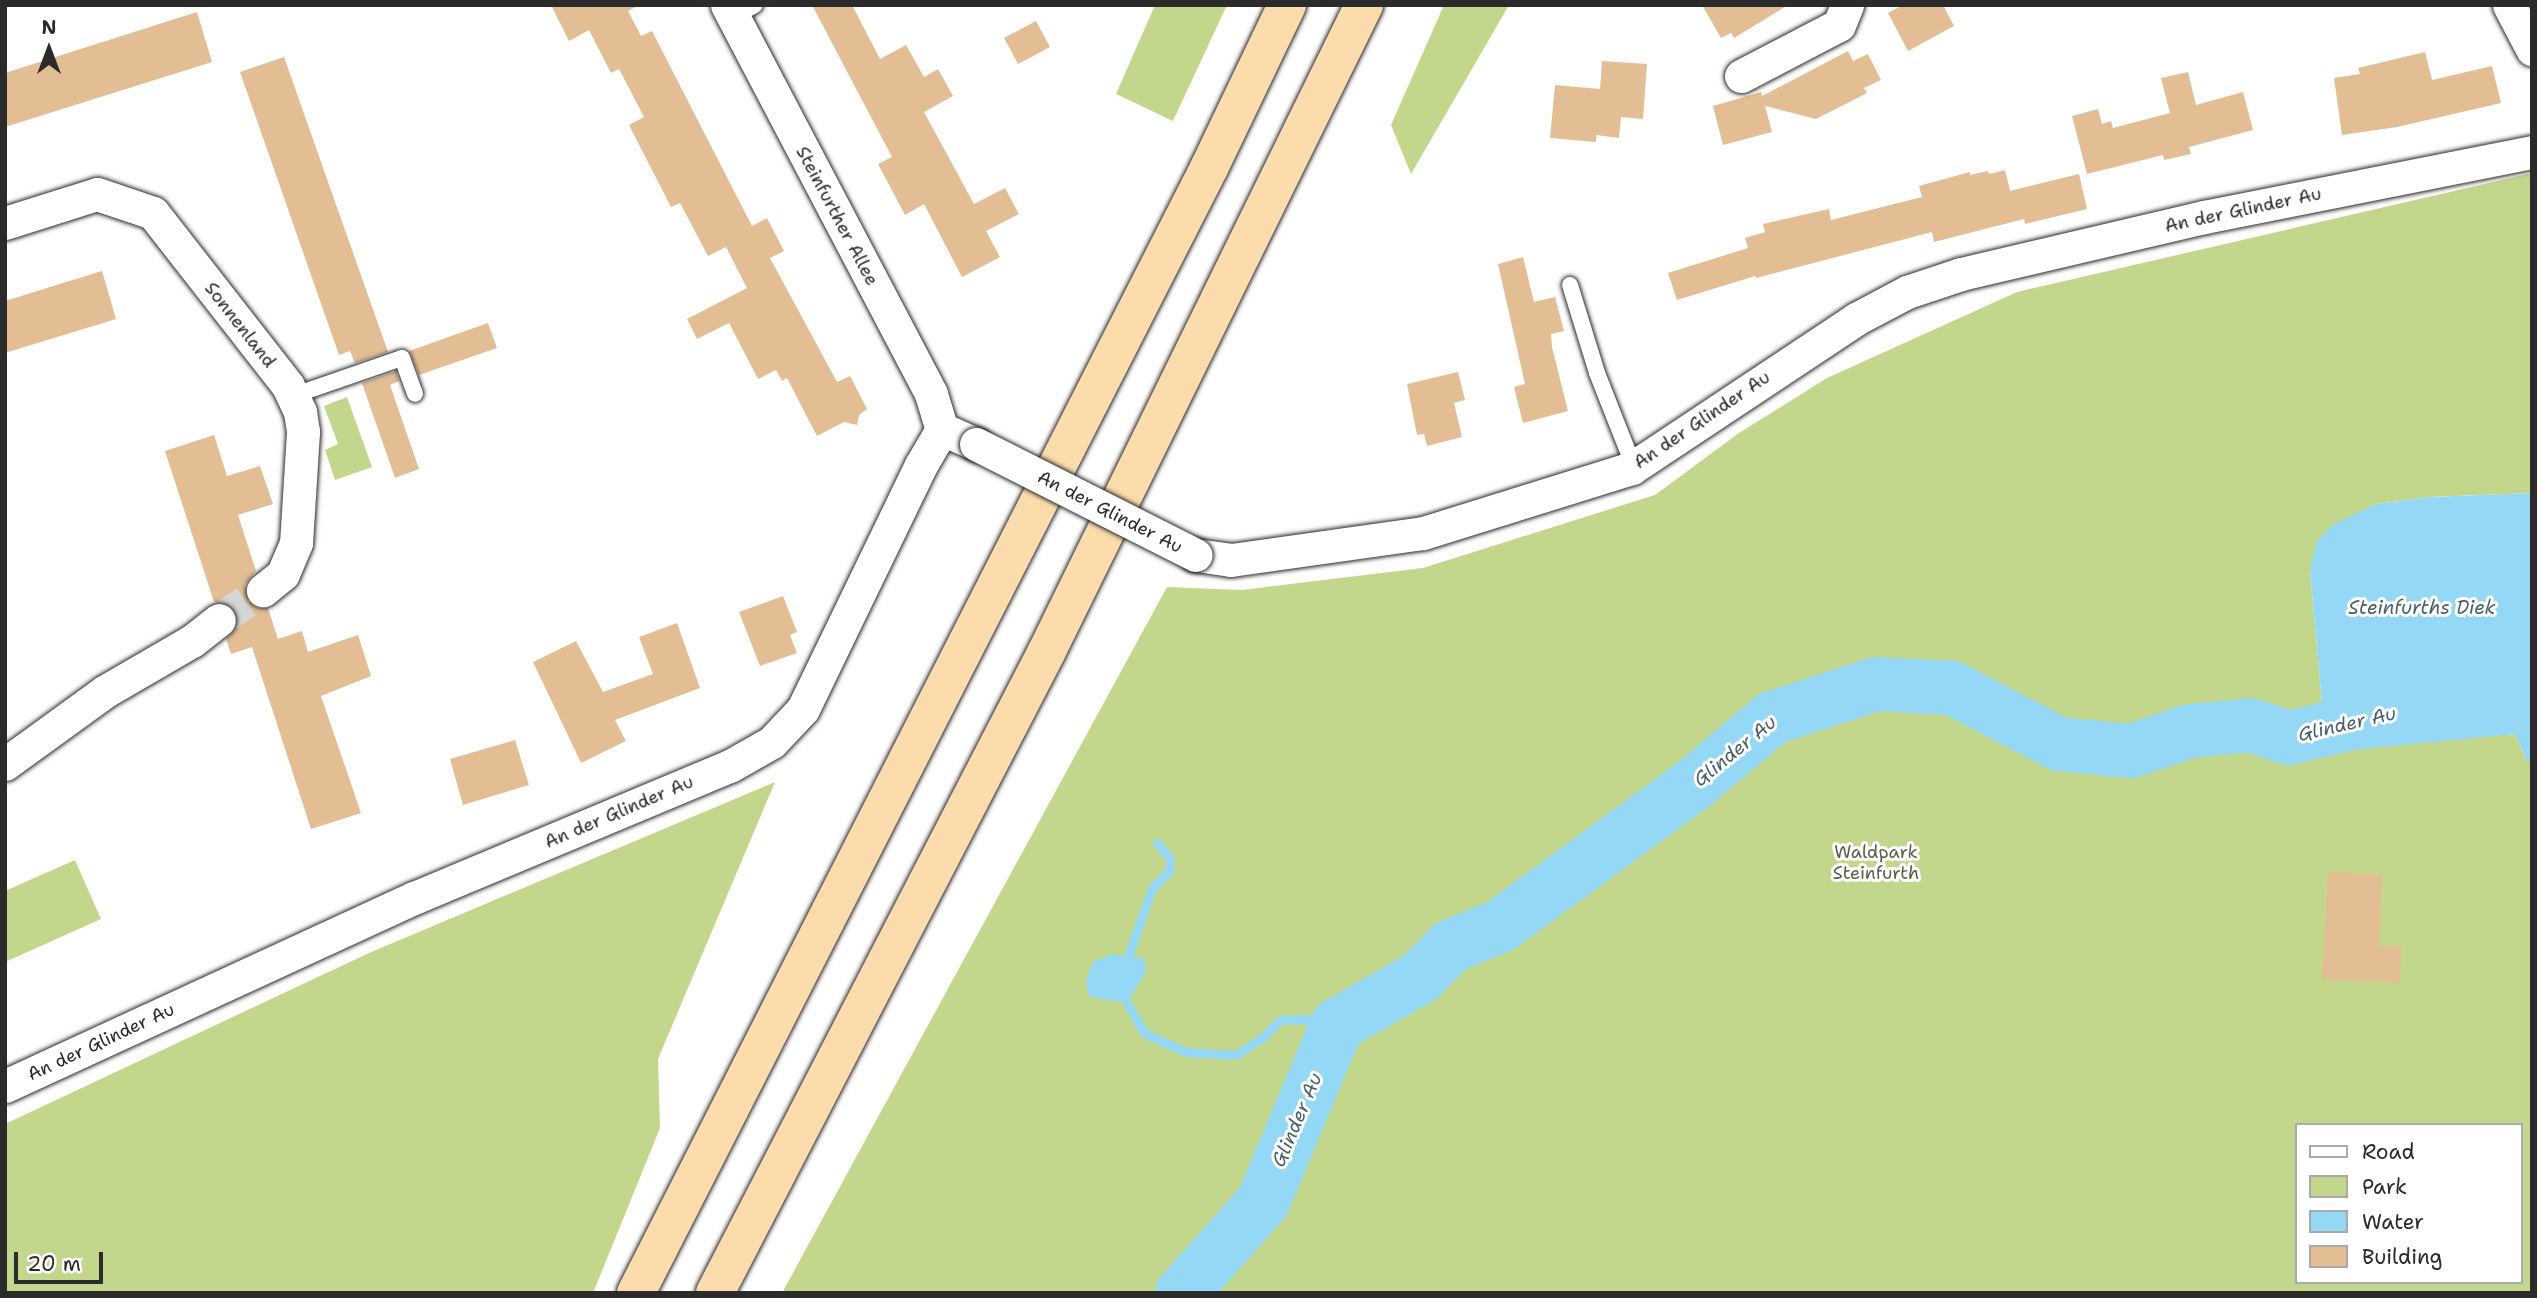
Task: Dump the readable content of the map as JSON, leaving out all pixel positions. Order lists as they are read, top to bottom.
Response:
{
  "streets": {
    "street": ["An der Glinder Au", "Steinfurther Allee", "Sonnenland"]
  },
  "crossings": [
    ["An der Glinder Au", "Steinfurther Allee"]
  ],
  "water": ["Steinfurths Diek", "Glinder Au"],
  "parks": ["Waldpark Steinfurth"],
  "legend": [
    "Road",
    "Park",
    "Water",
    "Building"
  ],
  "scale_bar": "20 m",
  "north": "top"
}
